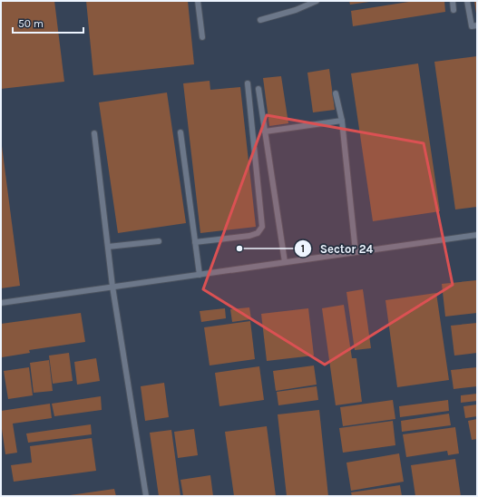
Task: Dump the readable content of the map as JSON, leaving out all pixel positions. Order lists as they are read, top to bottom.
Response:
{
  "places": ["Sector 24"],
  "scale_bar": "50 m"
}
